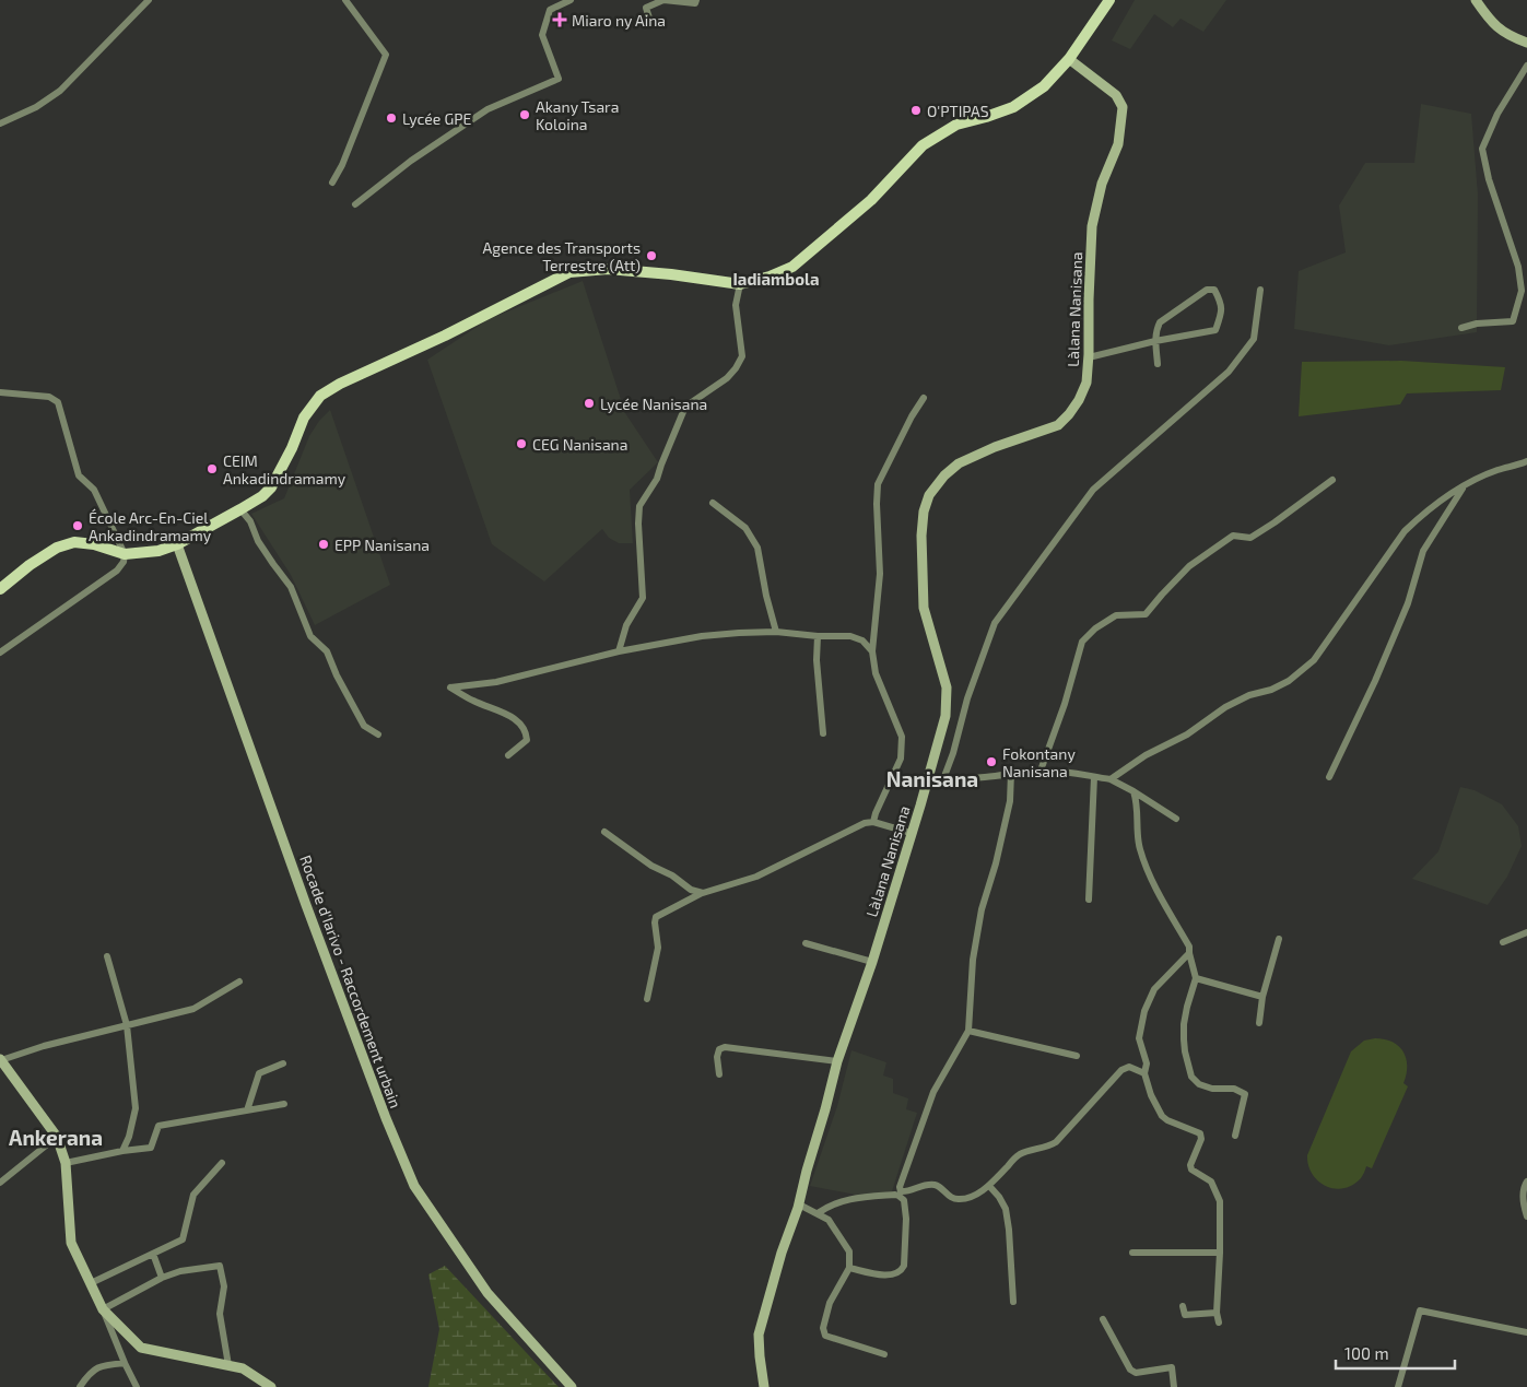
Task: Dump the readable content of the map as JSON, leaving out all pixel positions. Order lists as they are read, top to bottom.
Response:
{
  "streets": {
    "street": ["Làlana Nanisana", "Rocade d'Iarivo - Raccordement urbain"]
  },
  "districts": ["Iadiambola", "Nanisana", "Ankerana"],
  "places": {
    "health": ["Miaro ny Aina"],
    "other": [
      "O'PTIPAS",
      "Akany Tsara Koloina",
      "Lycée GPE",
      "Agence des Transports Terrestre (Att)",
      "Lycée Nanisana",
      "CEG Nanisana",
      "CEIM Ankadindramamy",
      "École Arc-En-Ciel Ankadindramamy",
      "EPP Nanisana",
      "Fokontany Nanisana"
    ]
  },
  "scale_bar": "100 m"
}
